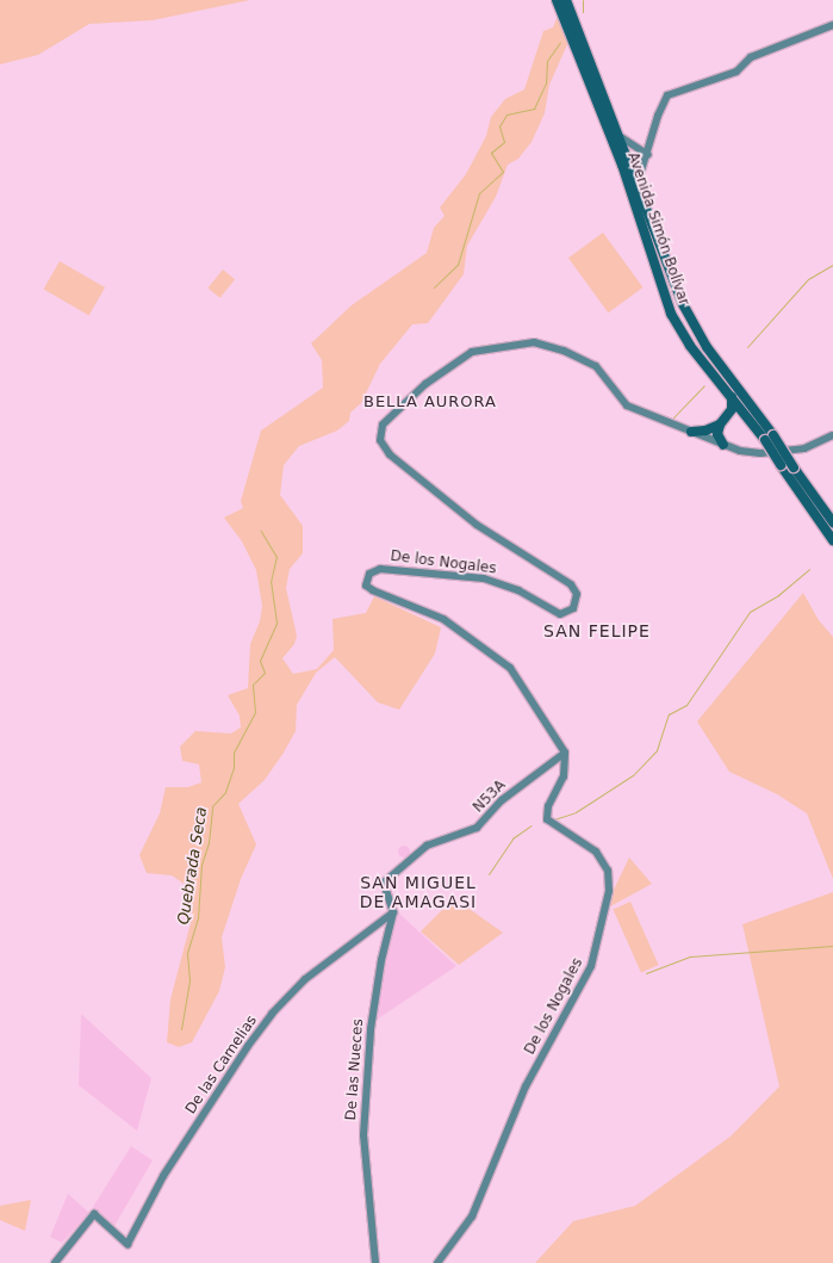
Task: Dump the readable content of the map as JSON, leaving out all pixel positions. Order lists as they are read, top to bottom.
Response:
{
  "streets": {
    "highway": ["Avenida Simón Bolívar"],
    "street": [
      "De los Nogales",
      "N53A",
      "De las Camelias",
      "De las Nueces"
    ]
  },
  "crossings": [
    ["De los Nogales", "N53A"],
    ["N53A", "De las Camelias"],
    ["N53A", "De las Nueces"],
    ["De las Camelias", "De las Nueces"]
  ],
  "districts": ["BELLA AURORA", "SAN FELIPE", "SAN MIGUEL DE AMAGASI"],
  "water": ["Quebrada Seca"]
}
